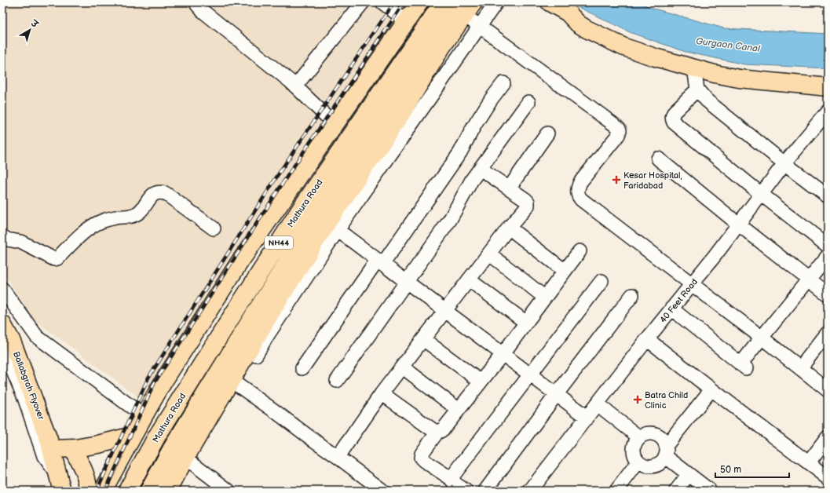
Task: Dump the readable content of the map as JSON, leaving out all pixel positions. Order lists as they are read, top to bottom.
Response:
{
  "streets": {
    "main road": ["Mathura Road", "NH44", "Ballabgrah Flyover"],
    "street": ["40 Feet Road"]
  },
  "water": ["Gurgaon Canal"],
  "places": {
    "health": ["Kesar Hospital, Faridabad", "Batra Child Clinic"]
  },
  "scale_bar": "50 m",
  "north": "top right"
}
